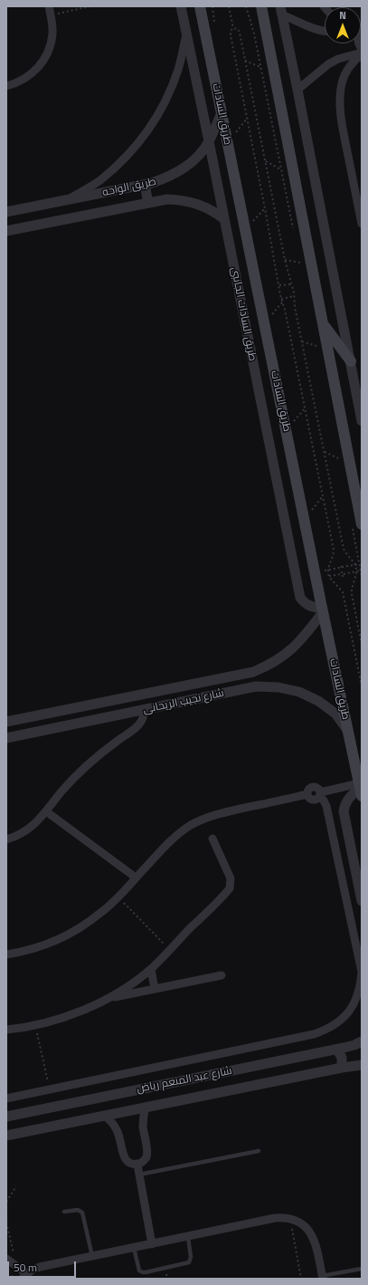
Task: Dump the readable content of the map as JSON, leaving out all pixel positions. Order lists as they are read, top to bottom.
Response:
{
  "streets": {
    "main road": ["طريق السادات"],
    "street": [
      "طريق الواحه",
      "طريق السادات الجانبى",
      "شارع نجيب الريحانى",
      "شارع عبد المنعم رياض"
    ]
  },
  "crossings": [
    ["طريق السادات", "طريق الواحه"],
    ["طريق السادات", "طريق السادات الجانبى"],
    ["طريق السادات", "شارع نجيب الريحانى"],
    ["طريق الواحه", "طريق السادات الجانبى"],
    ["طريق السادات الجانبى", "شارع نجيب الريحانى"]
  ],
  "scale_bar": "50 m",
  "north": "top"
}
